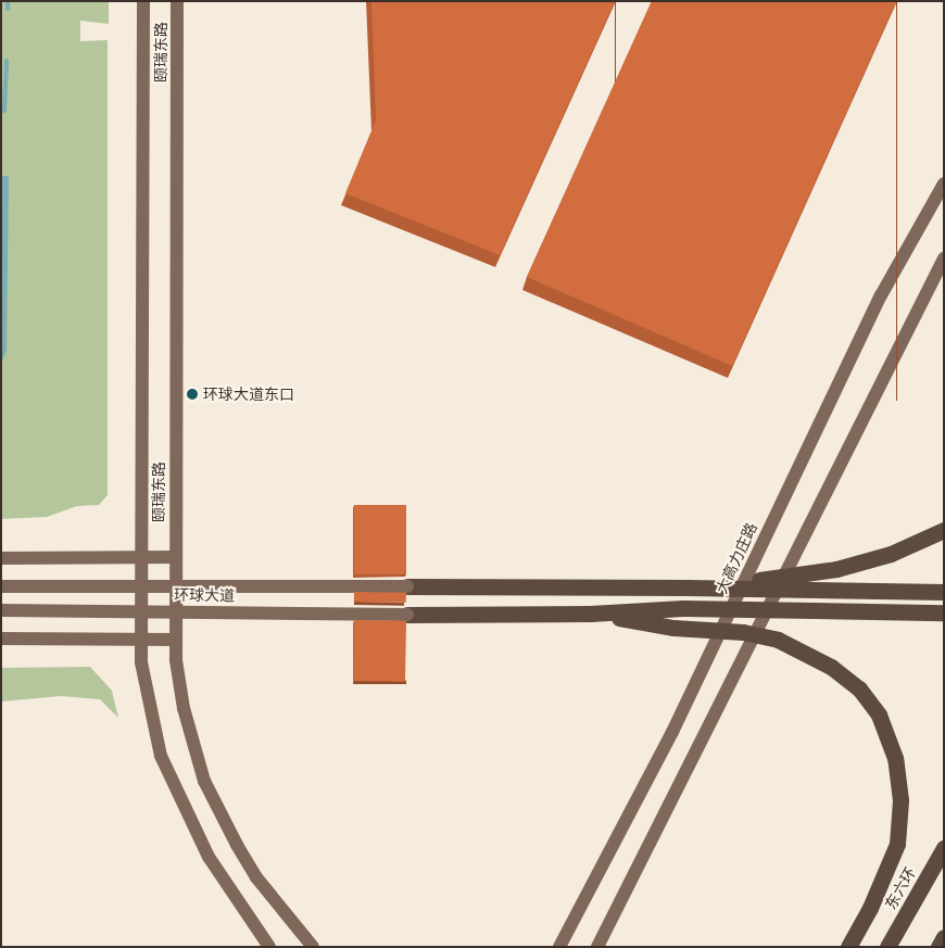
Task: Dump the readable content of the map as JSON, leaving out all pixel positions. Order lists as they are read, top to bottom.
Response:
{
  "streets": {
    "highway": ["东六环"],
    "main road": ["颐瑞东路", "大高力庄路", "环球大道"]
  },
  "places": ["环球大道东口"]
}
